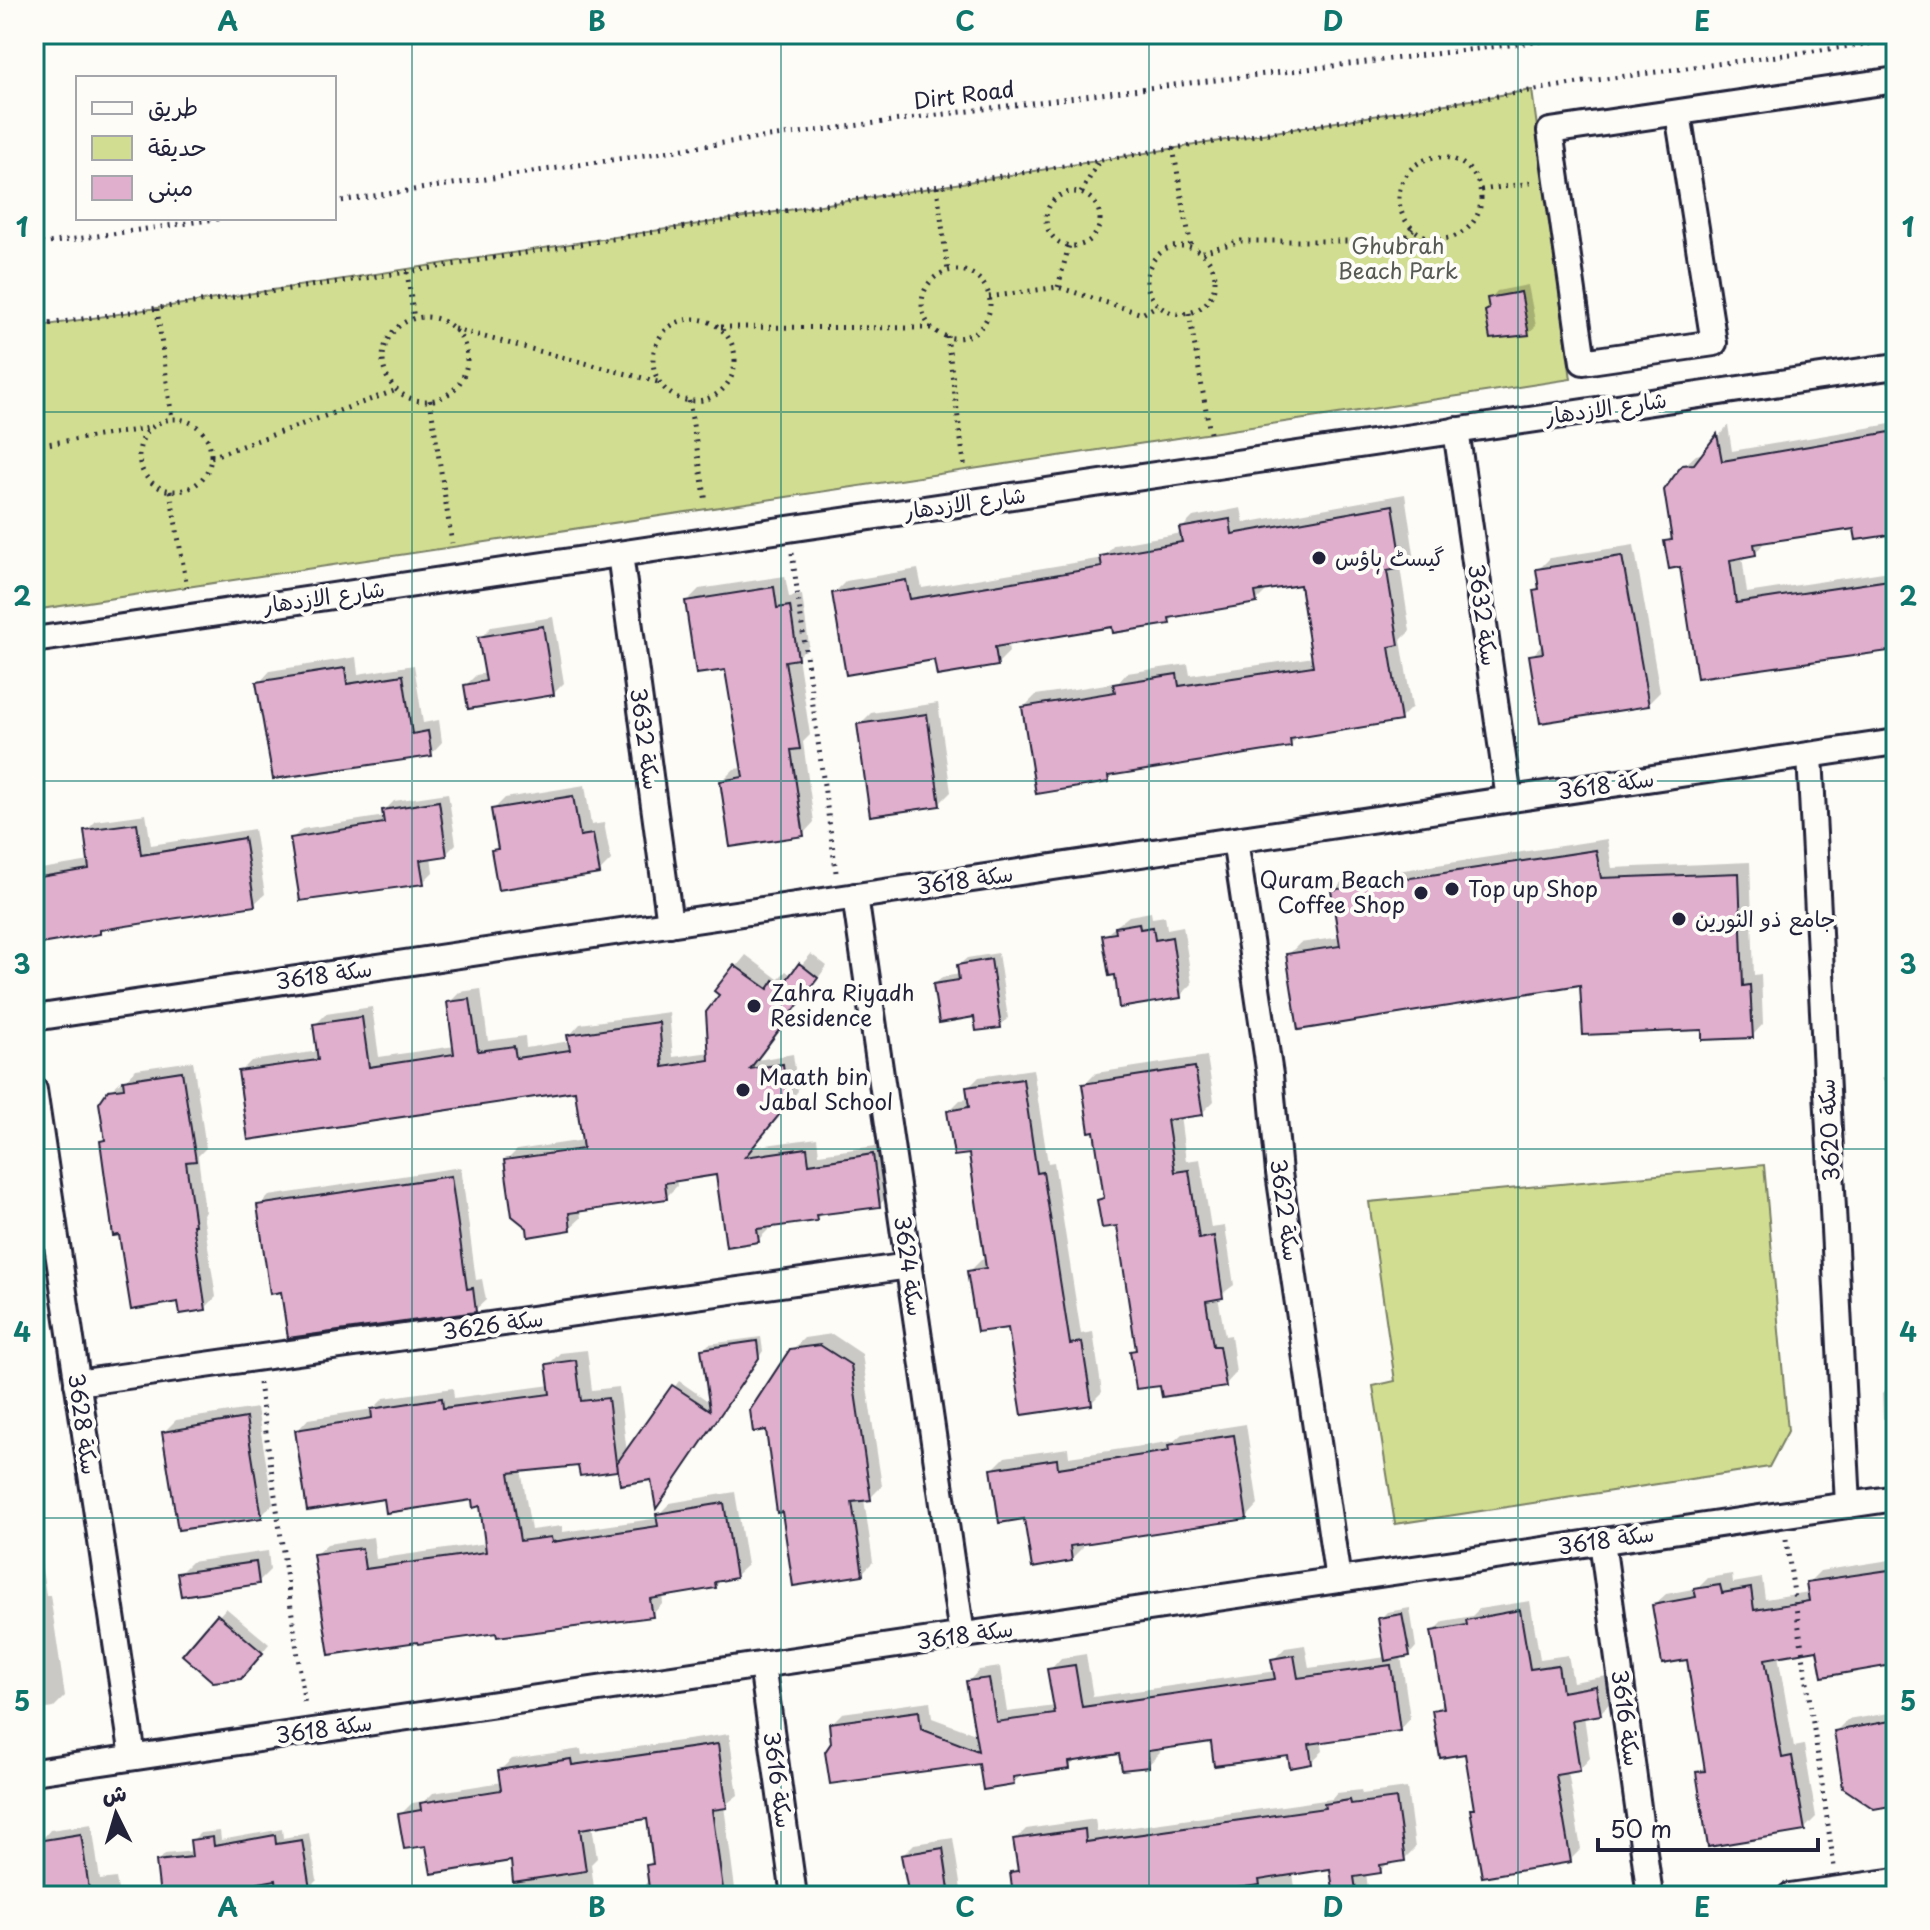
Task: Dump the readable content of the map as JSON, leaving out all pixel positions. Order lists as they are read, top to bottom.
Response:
{
  "streets": {
    "street": [
      "شارع الازدهار",
      "سكة 3632",
      "سكة 3618",
      "سكة 3620",
      "سكة 3622",
      "سكة 3624",
      "سكة 3626",
      "سكة 3628",
      "سكة 3616"
    ],
    "path": ["Dirt Road"]
  },
  "crossings": [
    ["شارع الازدهار", "سكة 3632"],
    ["سكة 3632", "سكة 3618"],
    ["سكة 3618", "سكة 3620"],
    ["سكة 3618", "سكة 3622"],
    ["سكة 3618", "سكة 3624"],
    ["سكة 3618", "سكة 3628"],
    ["سكة 3618", "سكة 3616"],
    ["سكة 3624", "سكة 3626"],
    ["سكة 3626", "سكة 3628"]
  ],
  "parks": ["Ghubrah Beach Park"],
  "places": [
    "گیسٹ ہاؤس",
    "Top up Shop",
    "Quram Beach Coffee Shop",
    "جامع ذو النورين",
    "Zahra Riyadh Residence",
    "Maath bin Jabal School"
  ],
  "legend": ["طريق", "حديقة", "مبنى"],
  "scale_bar": "50 m",
  "north": "top",
  "grid": {
    "columns": [
      "A",
      "B",
      "C",
      "D",
      "E"
    ],
    "rows": [
      "1",
      "2",
      "3",
      "4",
      "5"
    ]
  }
}
